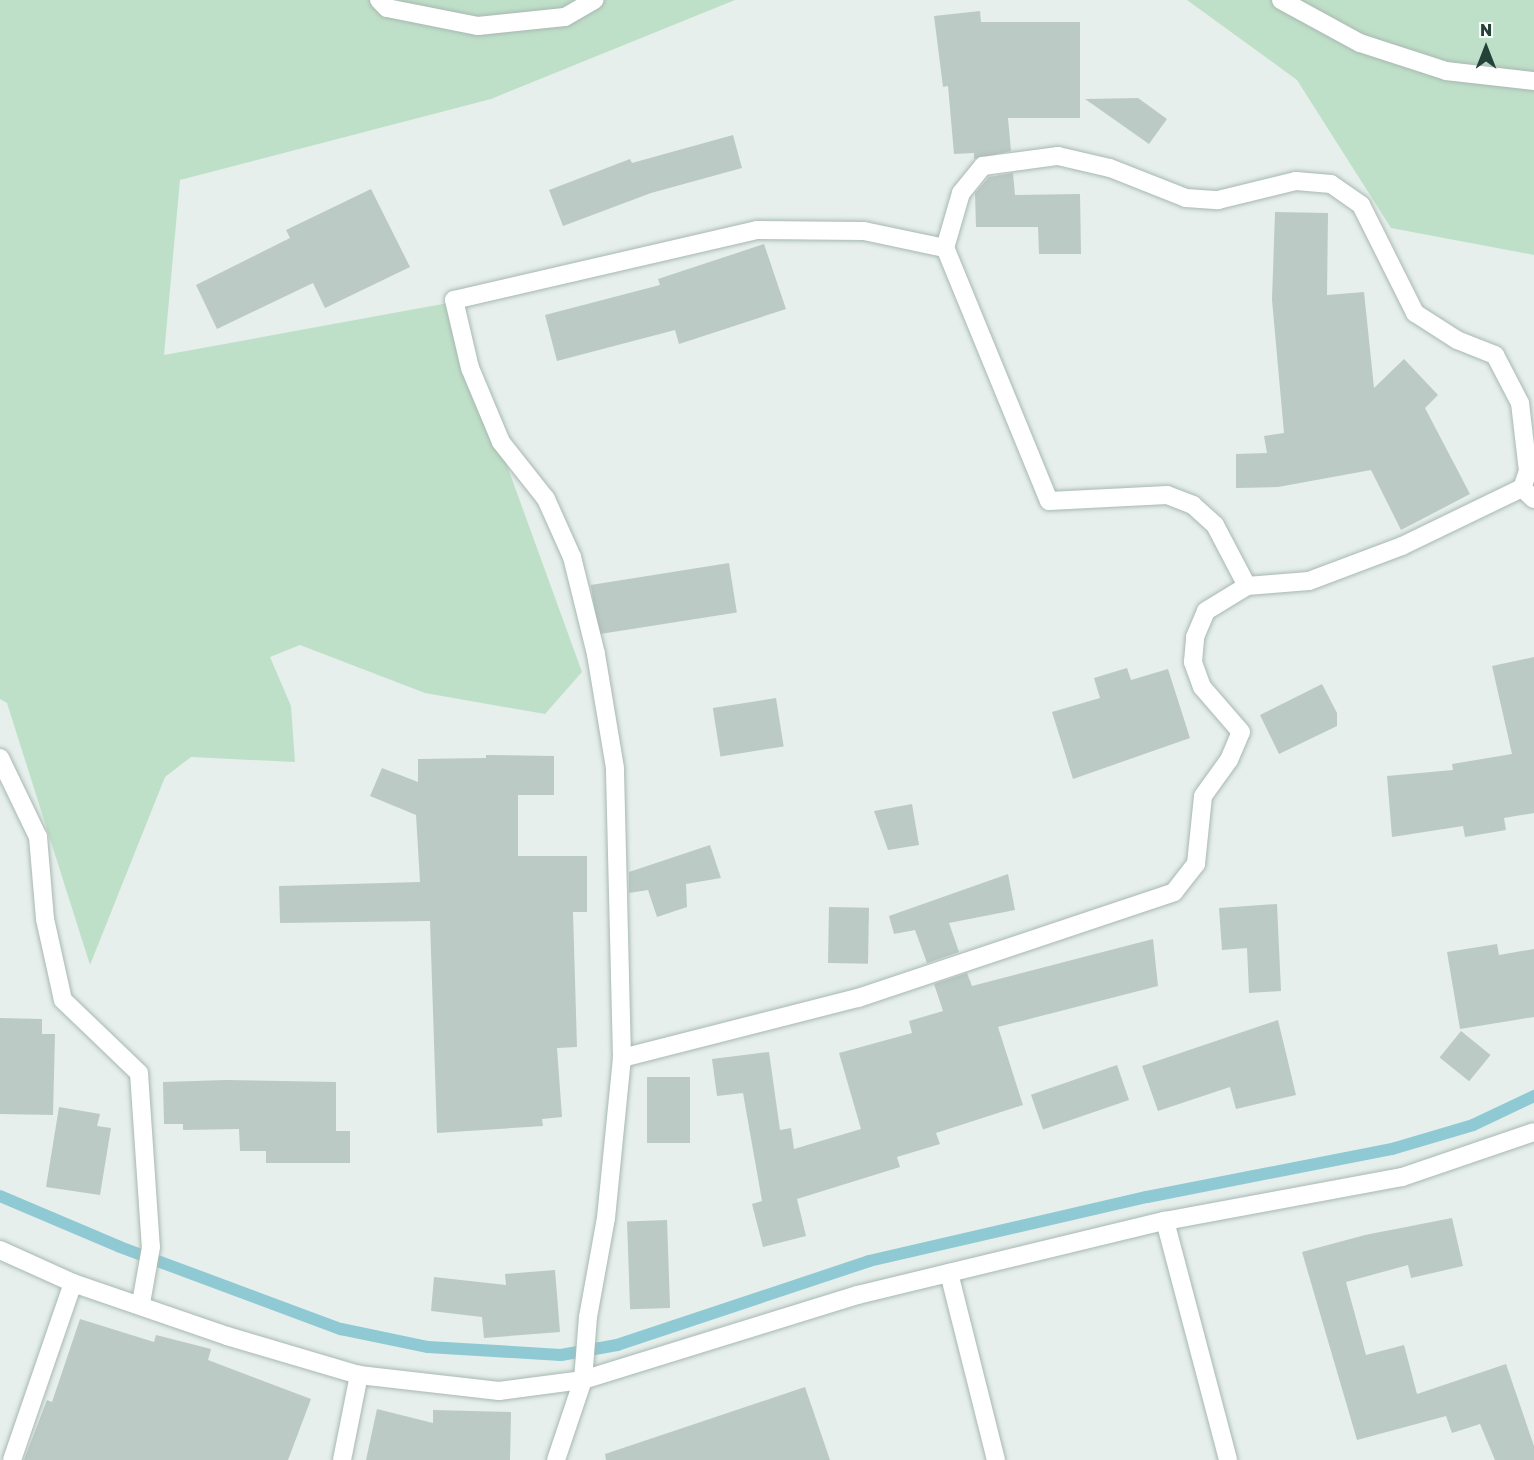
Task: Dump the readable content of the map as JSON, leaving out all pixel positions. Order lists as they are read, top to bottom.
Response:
{
  "north": "top"
}
